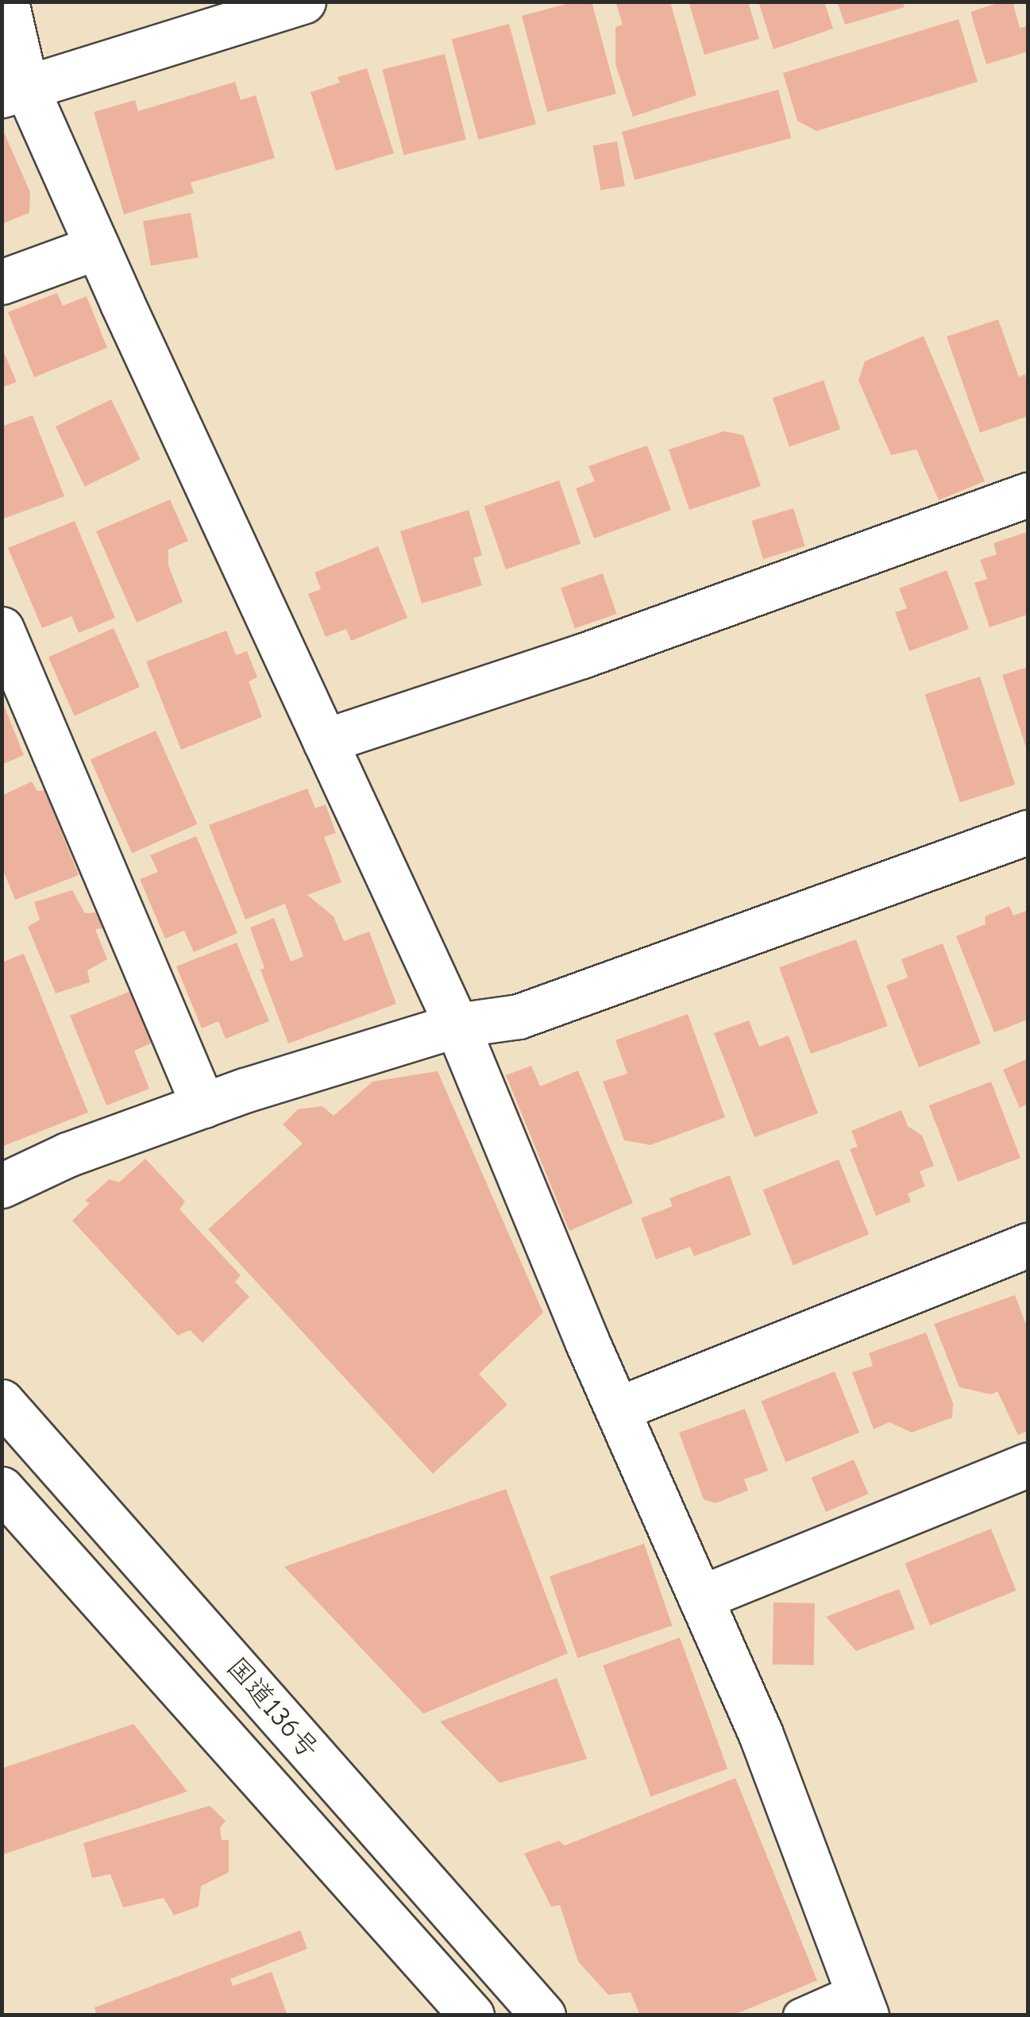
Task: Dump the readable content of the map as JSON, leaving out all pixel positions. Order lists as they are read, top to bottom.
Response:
{
  "streets": {
    "main road": ["国道136号"]
  }
}
